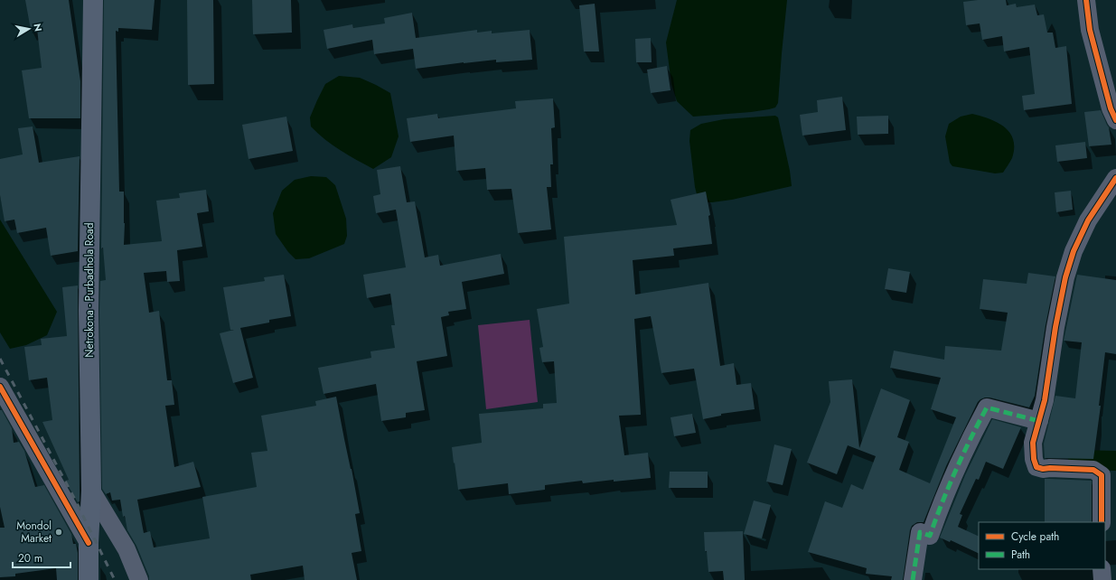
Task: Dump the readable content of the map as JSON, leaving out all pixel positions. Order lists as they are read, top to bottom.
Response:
{
  "streets": {
    "main road": ["Netrokona - Purbadhola Road"]
  },
  "places": ["Mondol Market"],
  "legend": ["Cycle path", "Path"],
  "scale_bar": "20 m",
  "north": "right"
}
